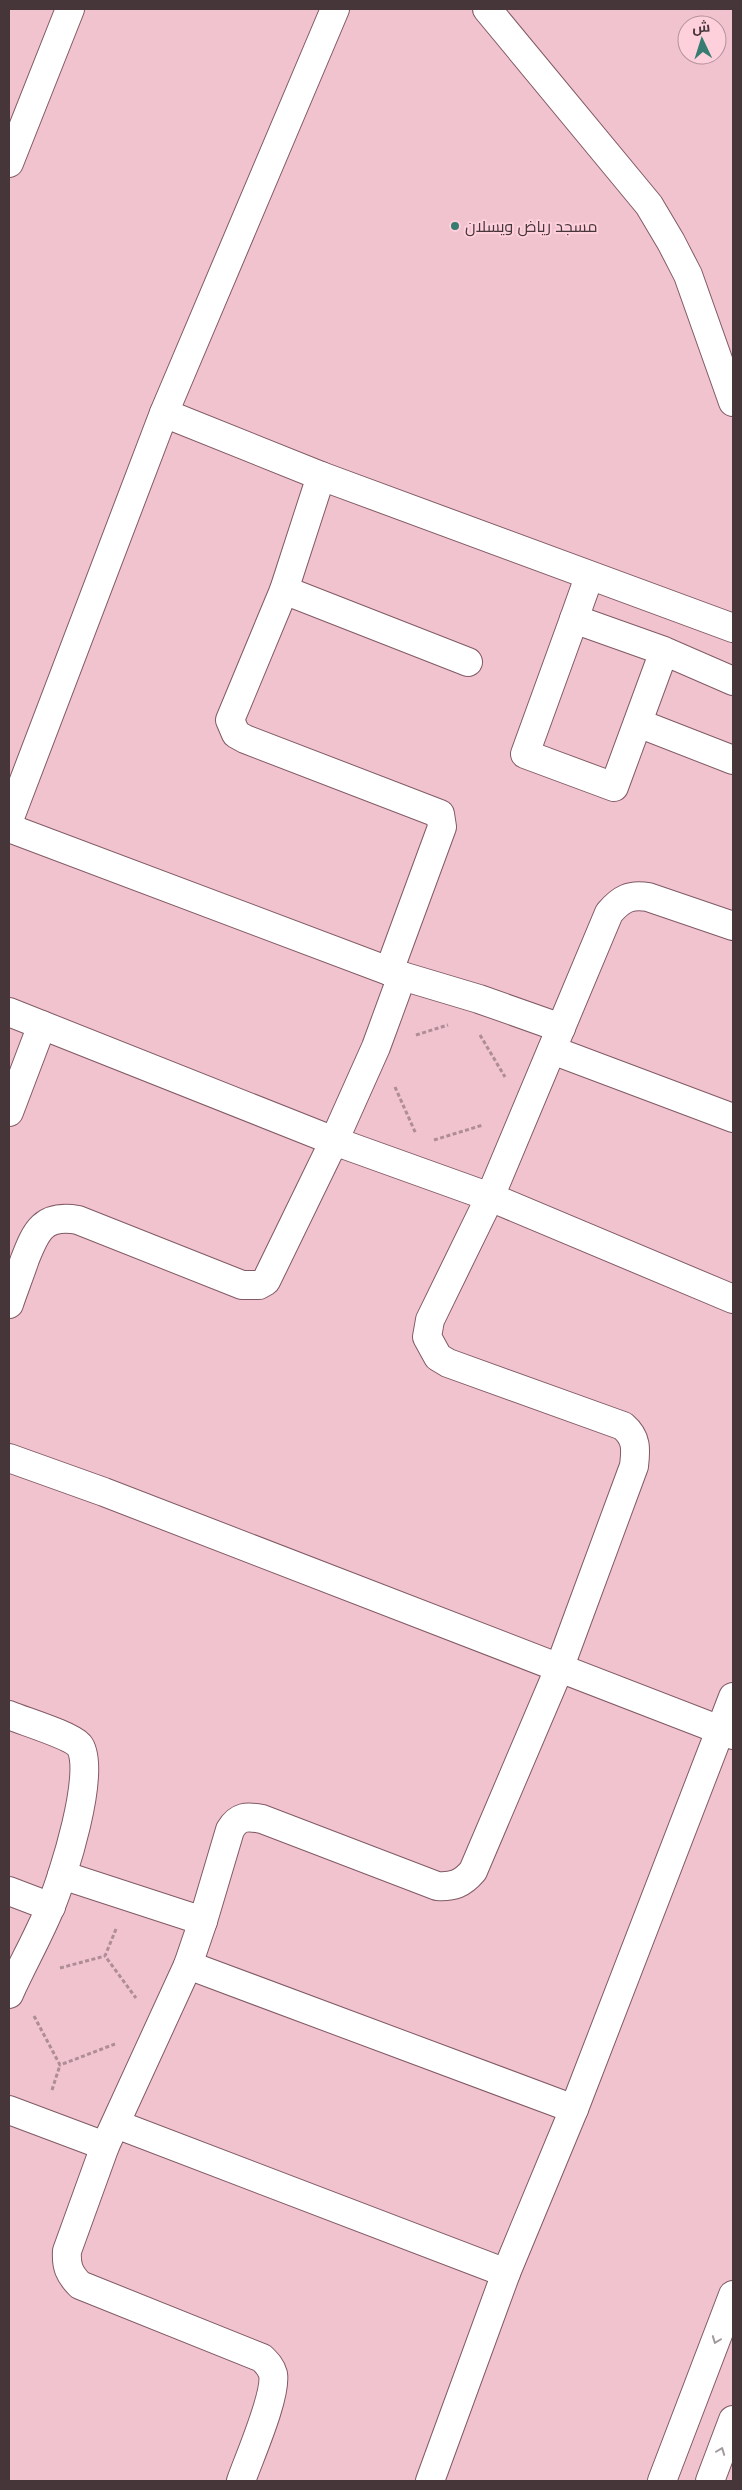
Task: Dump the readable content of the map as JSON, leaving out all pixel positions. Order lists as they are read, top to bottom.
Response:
{
  "places": ["مسجد رياض ويسلان"],
  "north": "top"
}
